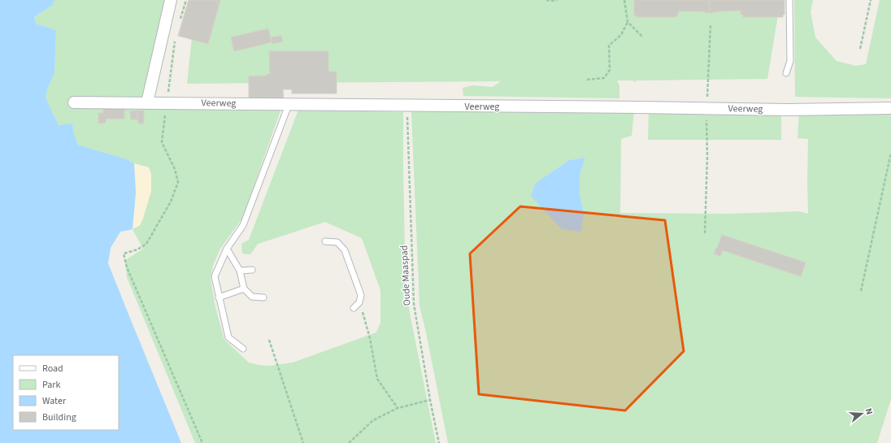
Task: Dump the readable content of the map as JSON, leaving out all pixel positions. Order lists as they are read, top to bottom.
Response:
{
  "streets": {
    "street": ["Veerweg"],
    "path": ["Oude Maaspad"]
  },
  "crossings": [
    ["Veerweg", "Oude Maaspad"]
  ],
  "legend": [
    "Road",
    "Park",
    "Water",
    "Building"
  ],
  "north": "right"
}
